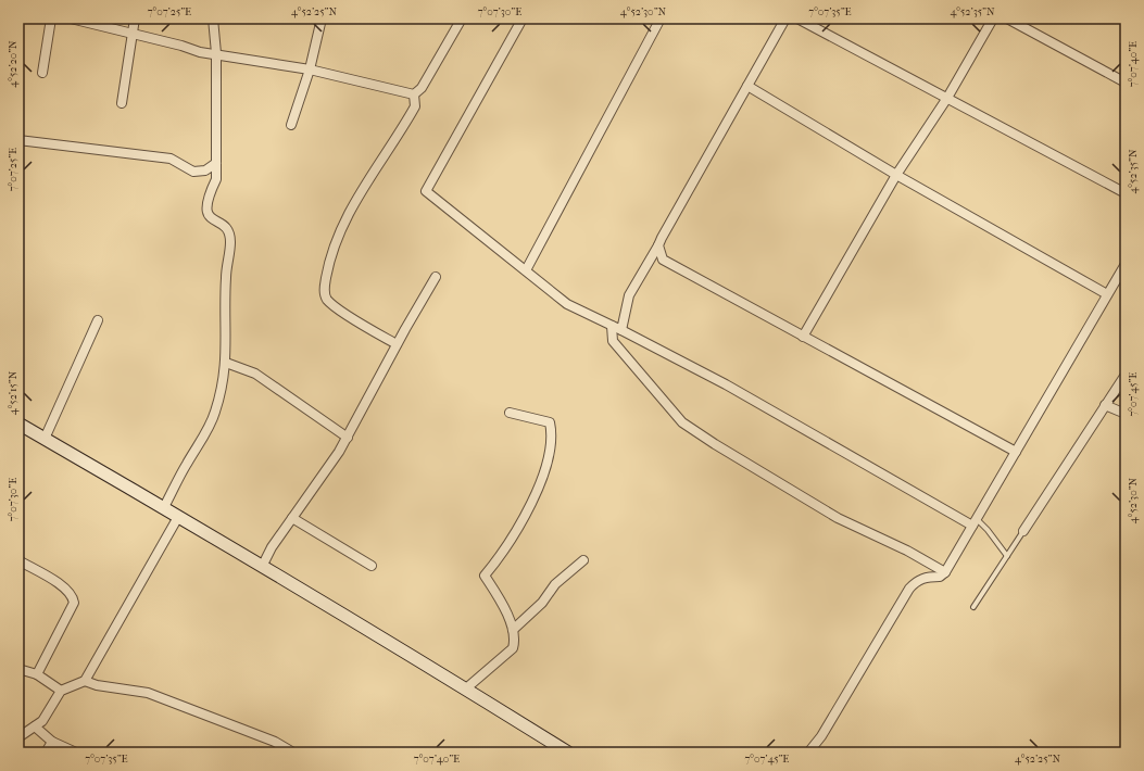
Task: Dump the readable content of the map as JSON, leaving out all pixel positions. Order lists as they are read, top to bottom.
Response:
{
  "coordinates": [
    "7°07'25\"E",
    "4°52'25\"N",
    "7°07'30\"E",
    "4°52'30\"N",
    "7°07'35\"E",
    "4°52'35\"N",
    "4°52'20\"N",
    "7°07'40\"E",
    "4°52'15\"N",
    "7°07'45\"E"
  ]
}
